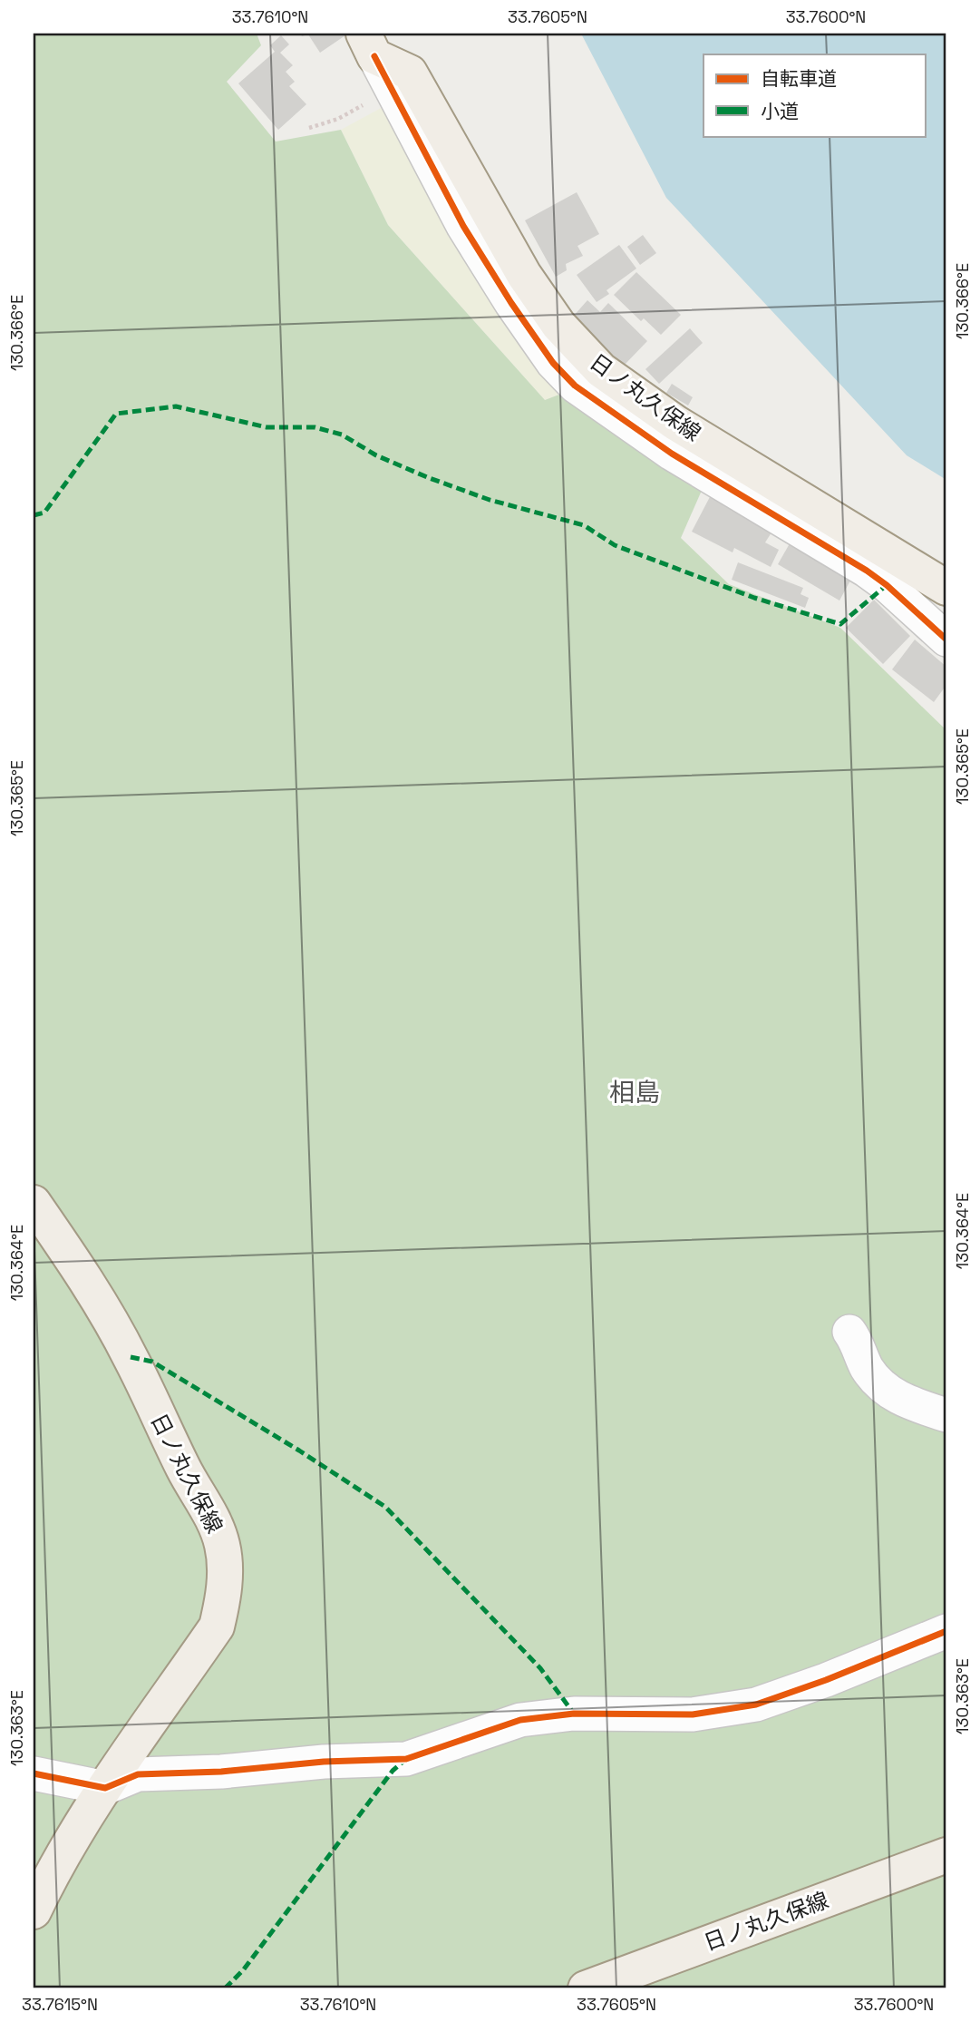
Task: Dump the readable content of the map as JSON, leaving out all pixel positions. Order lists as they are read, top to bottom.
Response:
{
  "streets": {
    "main road": ["日ノ丸久保線"]
  },
  "districts": ["相島"],
  "legend": ["自転車道", "小道"],
  "coordinates": [
    "33.7610°N",
    "33.7605°N",
    "33.7600°N",
    "130.366°E",
    "130.365°E",
    "130.364°E",
    "130.363°E",
    "33.7615°N"
  ]
}
